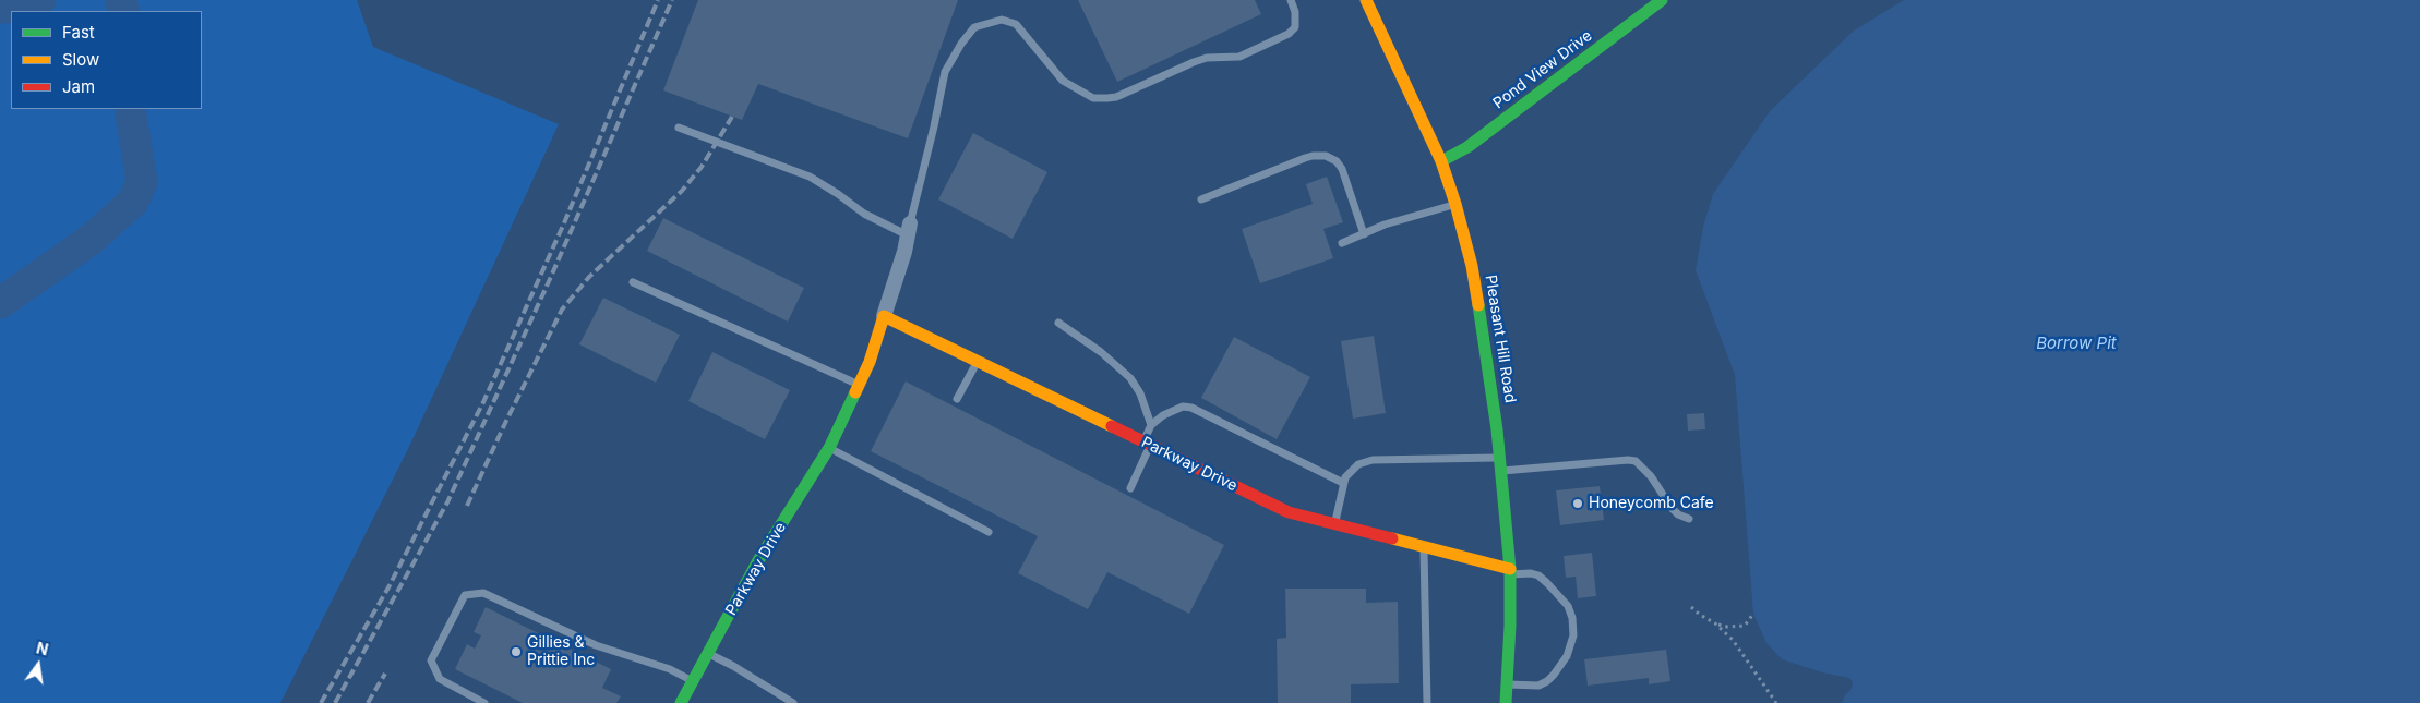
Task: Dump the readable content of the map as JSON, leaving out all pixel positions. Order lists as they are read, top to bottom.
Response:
{
  "streets": {
    "street": ["Pond View Drive", "Pleasant Hill Road", "Parkway Drive"]
  },
  "crossings": [
    ["Pond View Drive", "Pleasant Hill Road"],
    ["Pleasant Hill Road", "Parkway Drive"]
  ],
  "water": ["Borrow Pit"],
  "places": ["Honeycomb Cafe", "Gillies & Prittie Inc"],
  "legend": ["Fast", "Slow", "Jam"],
  "north": "top"
}
